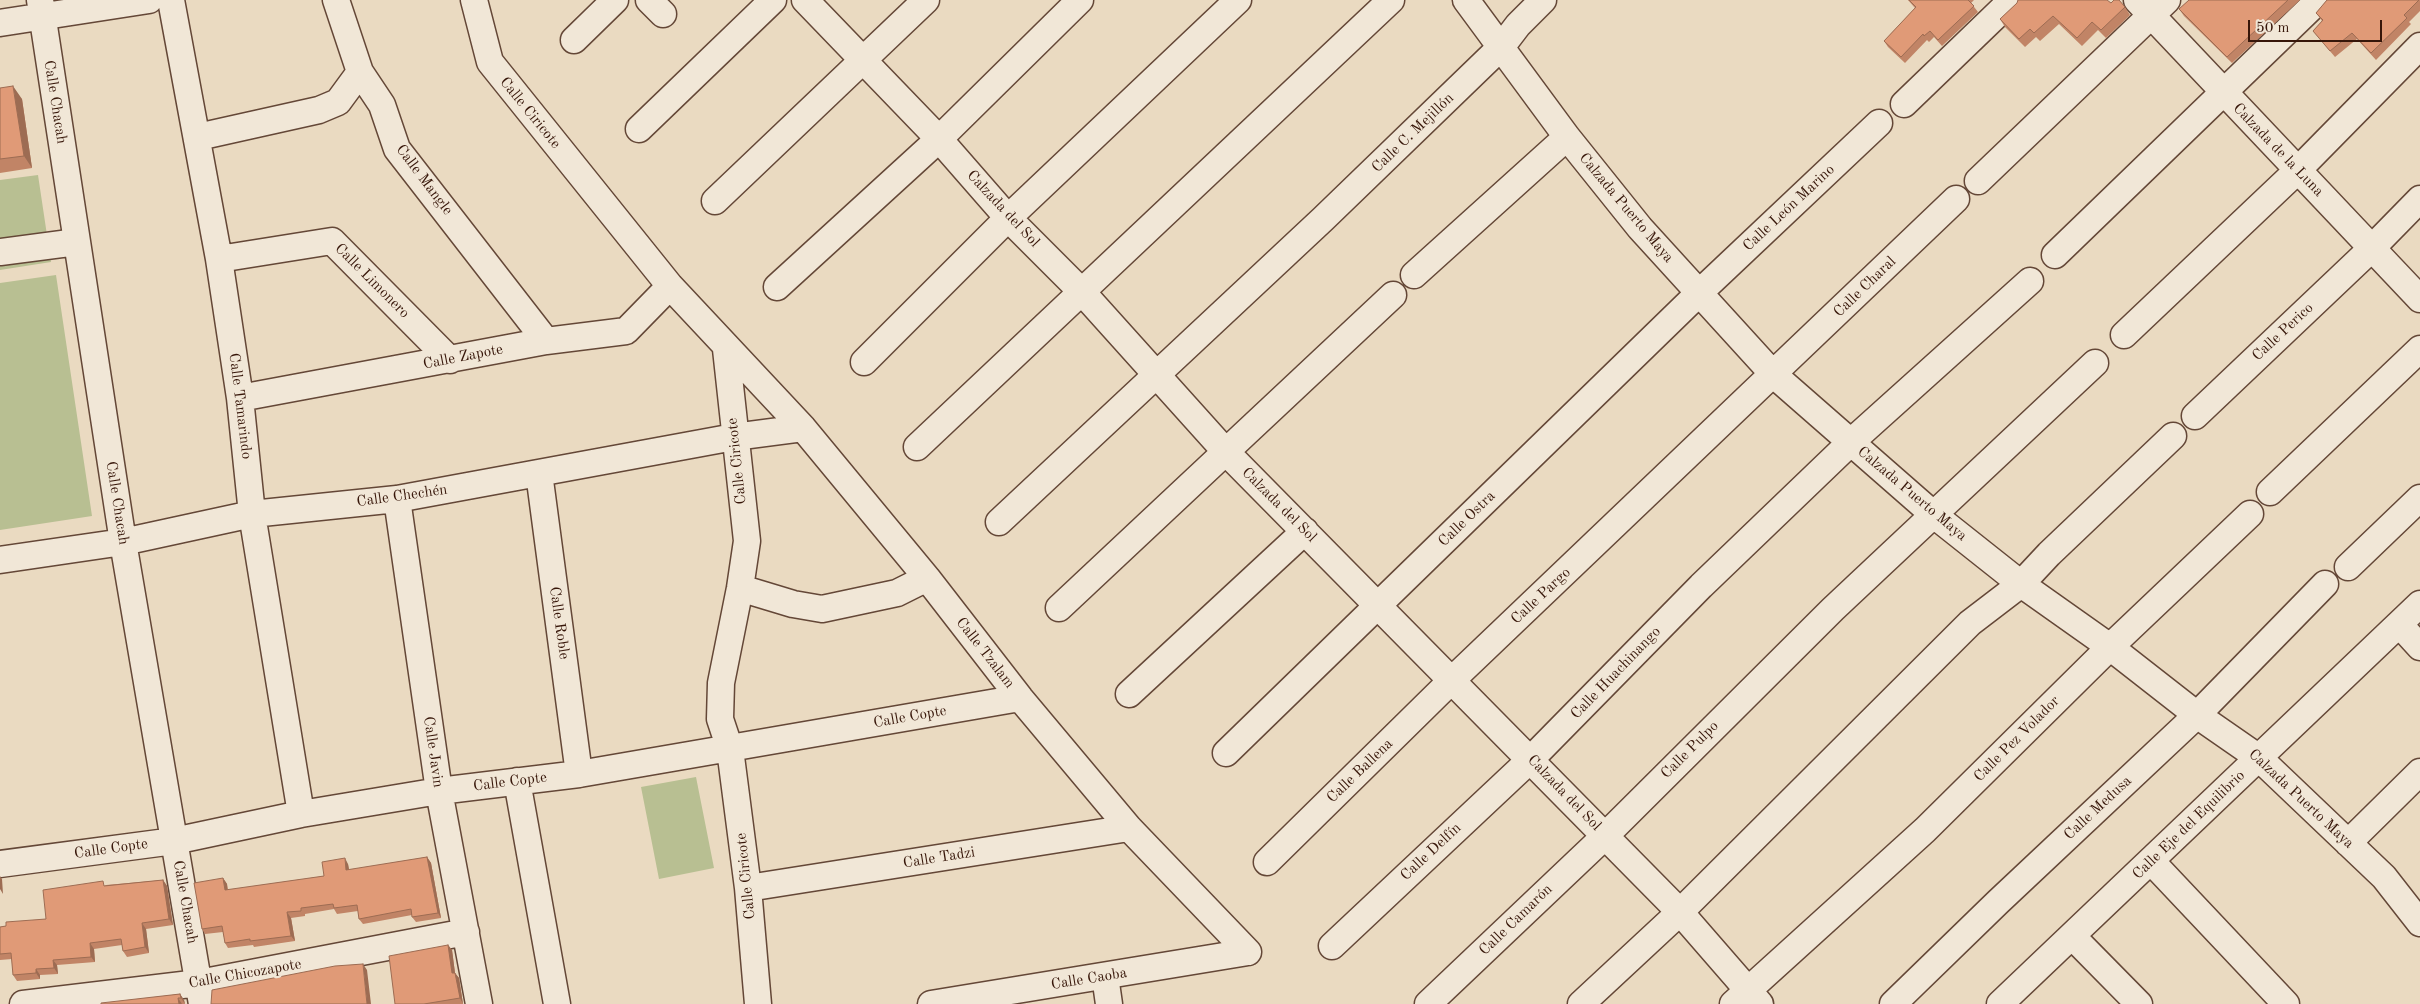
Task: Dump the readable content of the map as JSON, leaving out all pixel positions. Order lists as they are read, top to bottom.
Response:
{
  "streets": {
    "street": [
      "Calle Chacah",
      "Calle Ciricote",
      "Calle C. Mejillón",
      "Calzada de la Luna",
      "Calle Mangle",
      "Calzada Puerto Maya",
      "Calle León Marino",
      "Calzada del Sol",
      "Calle Limonero",
      "Calle Charal",
      "Calle Perico",
      "Calle Zapote",
      "Calle Tamarindo",
      "Calle Chechén",
      "Calle Ostra",
      "Calle Pargo",
      "Calle Roble",
      "Calle Tzalam",
      "Calle Huachinango",
      "Calle Copte",
      "Calle Pez Volador",
      "Calle Pulpo",
      "Calle Javin",
      "Calle Ballena",
      "Calle Medusa",
      "Calle Eje del Equilibrio",
      "Calle Delfín",
      "Calle Tadzi",
      "Calle Camarón",
      "Calle Chicozapote",
      "Calle Caoba"
    ]
  },
  "crossings": [
    ["Calle Chacah", "Calle Chechén"],
    ["Calle Chacah", "Calle Copte"],
    ["Calle Chacah", "Calle Chicozapote"],
    ["Calle Ciricote", "Calle Zapote"],
    ["Calle Ciricote", "Calle Chechén"],
    ["Calle Ciricote", "Calle Tzalam"],
    ["Calle Ciricote", "Calle Copte"],
    ["Calle Ciricote", "Calle Tadzi"],
    ["Calle C. Mejillón", "Calzada Puerto Maya"],
    ["Calle C. Mejillón", "Calzada del Sol"],
    ["Calzada de la Luna", "Calle Perico"],
    ["Calle Mangle", "Calle Zapote"],
    ["Calzada Puerto Maya", "Calle León Marino"],
    ["Calzada Puerto Maya", "Calle Charal"],
    ["Calzada Puerto Maya", "Calle Huachinango"],
    ["Calzada Puerto Maya", "Calle Pez Volador"],
    ["Calzada Puerto Maya", "Calle Pulpo"],
    ["Calzada Puerto Maya", "Calle Medusa"],
    ["Calzada Puerto Maya", "Calle Eje del Equilibrio"],
    ["Calle León Marino", "Calle Ostra"],
    ["Calzada del Sol", "Calle Ostra"],
    ["Calzada del Sol", "Calle Pargo"],
    ["Calzada del Sol", "Calle Huachinango"],
    ["Calzada del Sol", "Calle Pez Volador"],
    ["Calzada del Sol", "Calle Pulpo"],
    ["Calzada del Sol", "Calle Ballena"],
    ["Calzada del Sol", "Calle Delfín"],
    ["Calzada del Sol", "Calle Camarón"],
    ["Calle Limonero", "Calle Zapote"],
    ["Calle Limonero", "Calle Tamarindo"],
    ["Calle Charal", "Calle Pargo"],
    ["Calle Zapote", "Calle Tamarindo"],
    ["Calle Tamarindo", "Calle Chechén"],
    ["Calle Tamarindo", "Calle Copte"],
    ["Calle Chechén", "Calle Roble"],
    ["Calle Chechén", "Calle Tzalam"],
    ["Calle Chechén", "Calle Javin"],
    ["Calle Pargo", "Calle Ballena"],
    ["Calle Roble", "Calle Copte"],
    ["Calle Tzalam", "Calle Copte"],
    ["Calle Tzalam", "Calle Tadzi"],
    ["Calle Tzalam", "Calle Caoba"],
    ["Calle Huachinango", "Calle Delfín"],
    ["Calle Copte", "Calle Javin"],
    ["Calle Pulpo", "Calle Camarón"],
    ["Calle Javin", "Calle Chicozapote"]
  ],
  "scale_bar": "50 m"
}
